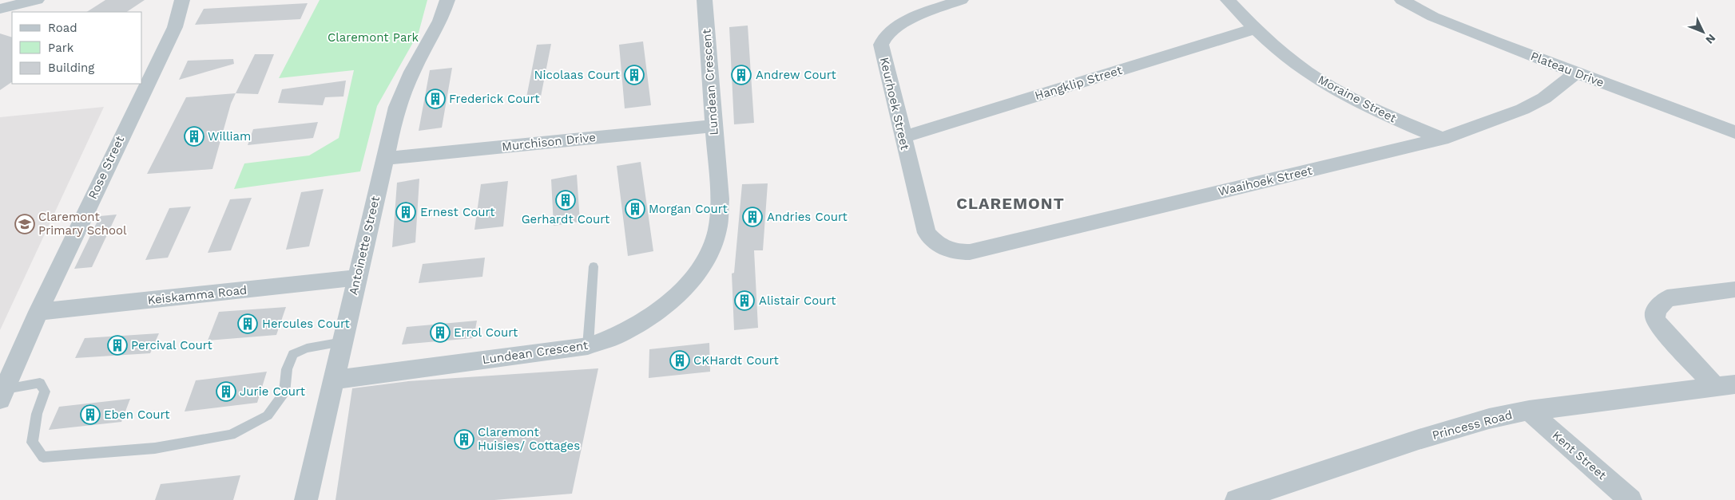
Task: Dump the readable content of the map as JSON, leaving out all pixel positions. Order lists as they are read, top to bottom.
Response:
{
  "streets": {
    "street": [
      "Plateau Drive",
      "Lundean Crescent",
      "Hangklip Street",
      "Moraine Street",
      "Keurhoek Street",
      "Murchison Drive",
      "Rose Street",
      "Waaihoek Street",
      "Antoinette Street",
      "Keiskamma Road",
      "Princess Road",
      "Kent Street"
    ]
  },
  "crossings": [
    ["Plateau Drive", "Waaihoek Street"],
    ["Lundean Crescent", "Murchison Drive"],
    ["Lundean Crescent", "Antoinette Street"],
    ["Hangklip Street", "Moraine Street"],
    ["Hangklip Street", "Keurhoek Street"],
    ["Moraine Street", "Waaihoek Street"],
    ["Keurhoek Street", "Waaihoek Street"],
    ["Murchison Drive", "Antoinette Street"],
    ["Rose Street", "Keiskamma Road"],
    ["Antoinette Street", "Keiskamma Road"],
    ["Princess Road", "Kent Street"]
  ],
  "districts": ["CLAREMONT"],
  "parks": ["Claremont Park"],
  "places": {
    "building": [
      "Nicolaas Court",
      "Andrew Court",
      "Frederick Court",
      "William",
      "Gerhardt Court",
      "Morgan Court",
      "Ernest Court",
      "Andries Court",
      "Alistair Court",
      "Hercules Court",
      "Errol Court",
      "Percival Court",
      "CKHardt Court",
      "Jurie Court",
      "Eben Court",
      "Claremont Huisies/ Cottages"
    ],
    "school or university": ["Claremont Primary School"]
  },
  "legend": ["Road", "Park", "Building"],
  "north": "bottom right"
}
